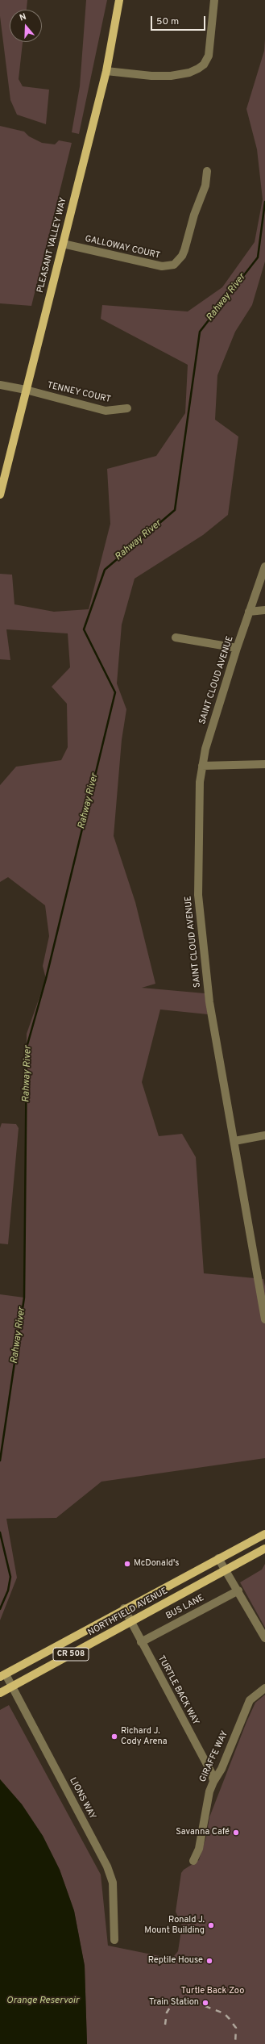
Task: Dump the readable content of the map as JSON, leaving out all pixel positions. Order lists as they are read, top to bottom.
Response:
{
  "streets": {
    "main road": ["PLEASANT VALLEY WAY", "NORTHFIELD AVENUE", "CR 508"],
    "street": [
      "GALLOWAY COURT",
      "TENNEY COURT",
      "SAINT CLOUD AVENUE",
      "BUS LANE",
      "TURTLE BACK WAY",
      "GIRAFFE WAY",
      "LIONS WAY"
    ]
  },
  "crossings": [
    ["PLEASANT VALLEY WAY", "GALLOWAY COURT"],
    ["PLEASANT VALLEY WAY", "TENNEY COURT"],
    ["BUS LANE", "TURTLE BACK WAY"],
    ["NORTHFIELD AVENUE", "TURTLE BACK WAY"],
    ["NORTHFIELD AVENUE", "LIONS WAY"],
    ["TURTLE BACK WAY", "GIRAFFE WAY"]
  ],
  "water": ["Rahway River", "Orange Reservoir"],
  "parks": ["Turtle Back Zoo"],
  "places": [
    "McDonald's",
    "Richard J. Cody Arena",
    "Savanna Café",
    "Ronald J. Mount Building",
    "Reptile House",
    "Train Station"
  ],
  "scale_bar": "50 m",
  "north": "top"
}
